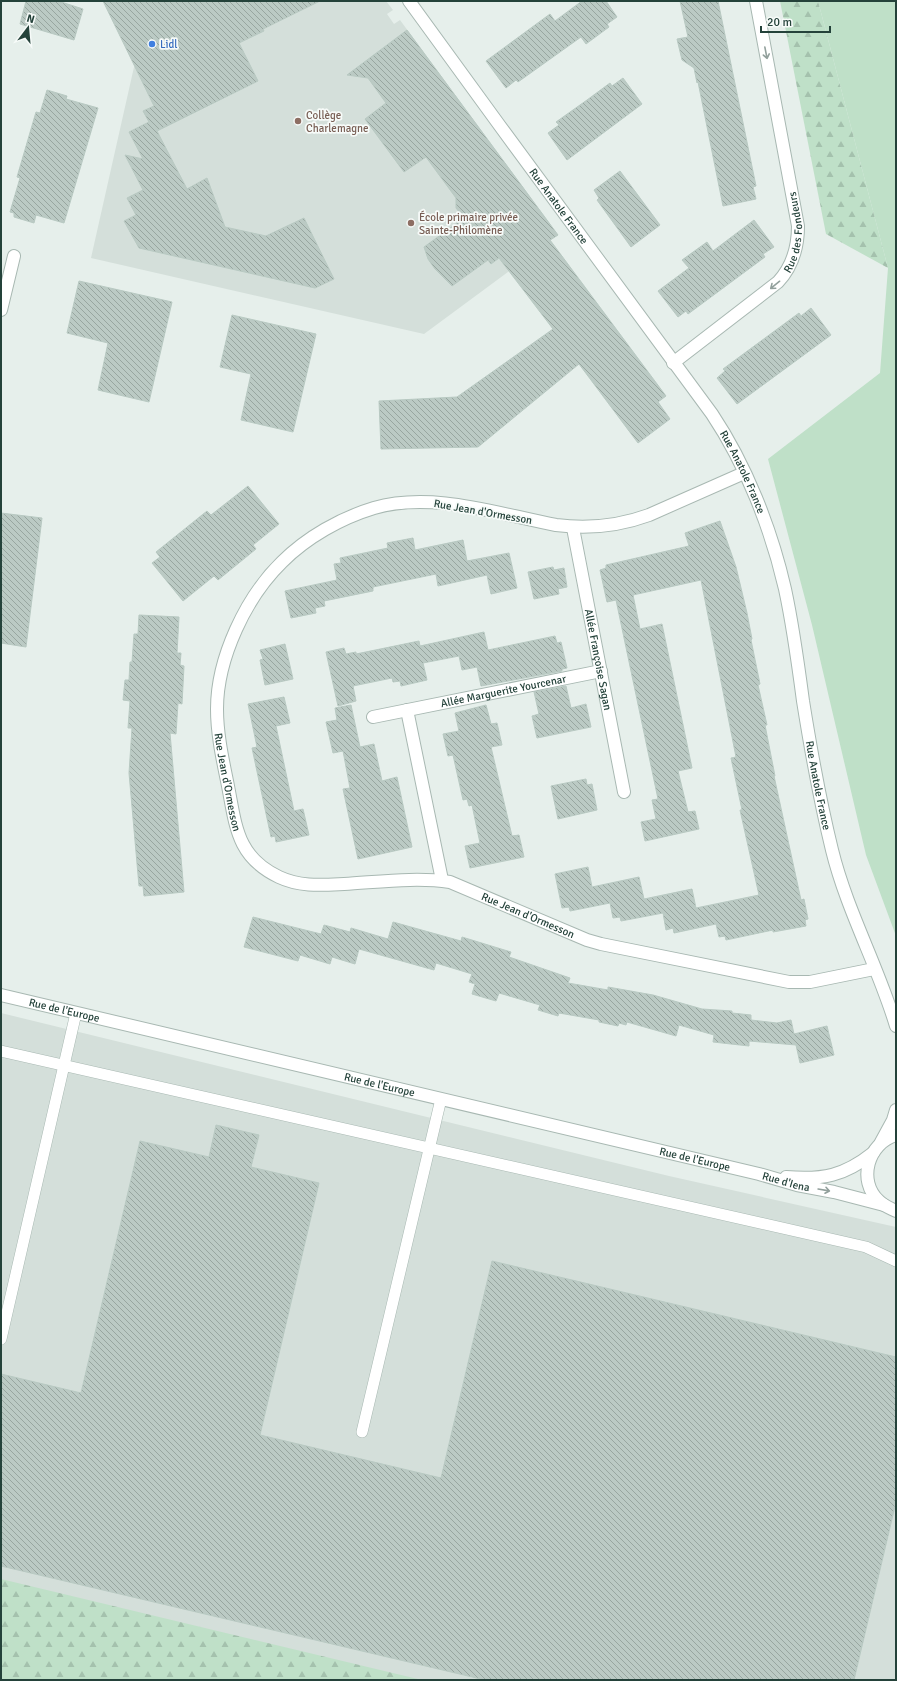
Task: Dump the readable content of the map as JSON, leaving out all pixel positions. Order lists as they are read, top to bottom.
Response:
{
  "streets": {
    "street": [
      "Rue Anatole France",
      "Rue des Fondeurs",
      "Rue Jean d'Ormesson",
      "Allée Françoise Sagan",
      "Allée Marguerite Yourcenar",
      "Rue de l'Europe",
      "Rue d'Iena"
    ]
  },
  "crossings": [
    ["Rue Anatole France", "Rue des Fondeurs"],
    ["Rue Anatole France", "Rue Jean d'Ormesson"],
    ["Rue Jean d'Ormesson", "Allée Françoise Sagan"],
    ["Allée Françoise Sagan", "Allée Marguerite Yourcenar"],
    ["Rue de l'Europe", "Rue d'Iena"]
  ],
  "one_way": ["Rue des Fondeurs", "Rue d'Iena"],
  "places": ["Lidl", "Collège Charlemagne", "École primaire privée Sainte-Philomène"],
  "scale_bar": "20 m",
  "north": "top"
}
